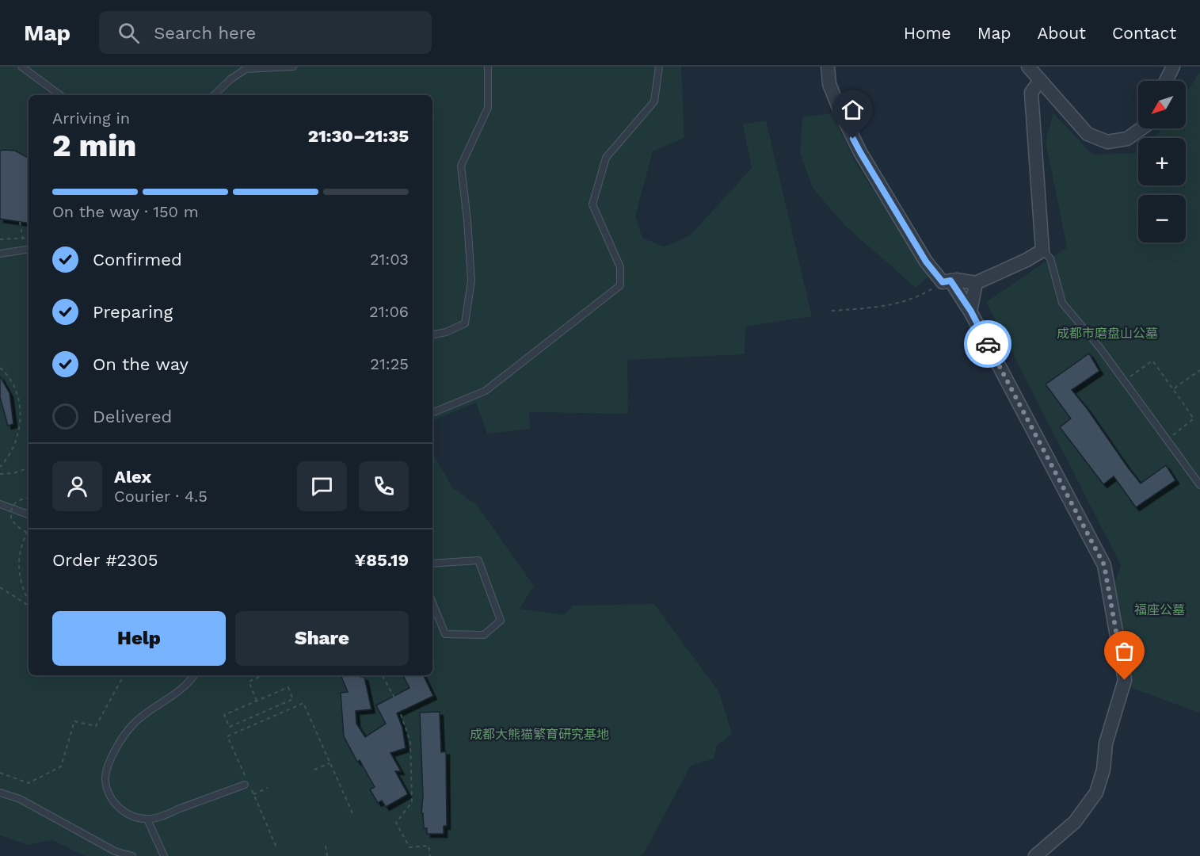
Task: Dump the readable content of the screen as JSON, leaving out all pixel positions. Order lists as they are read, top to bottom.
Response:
{
  "parks": ["成都市磨盘山公墓", "福座公墓", "成都大熊猫繁育研究基地"],
  "north": "bottom left",
  "page": {
    "header": "Map",
    "search": "Search here",
    "nav": [
      "Home",
      "Map",
      "About",
      "Contact"
    ],
    "map_buttons": ["+", "−"],
    "heading": ["2 min", "Arriving in", "21:30–21:35"],
    "panel": [
      "Alex",
      "Courier · 4.5",
      "Order #2305",
      "¥85.19"
    ],
    "bar": "On the way · 150 m",
    "list": [
      ["Confirmed", "21:03"],
      ["Preparing", "21:06"],
      ["On the way", "21:25"],
      "Delivered"
    ],
    "buttons": ["Help", "Share"]
  }
}
